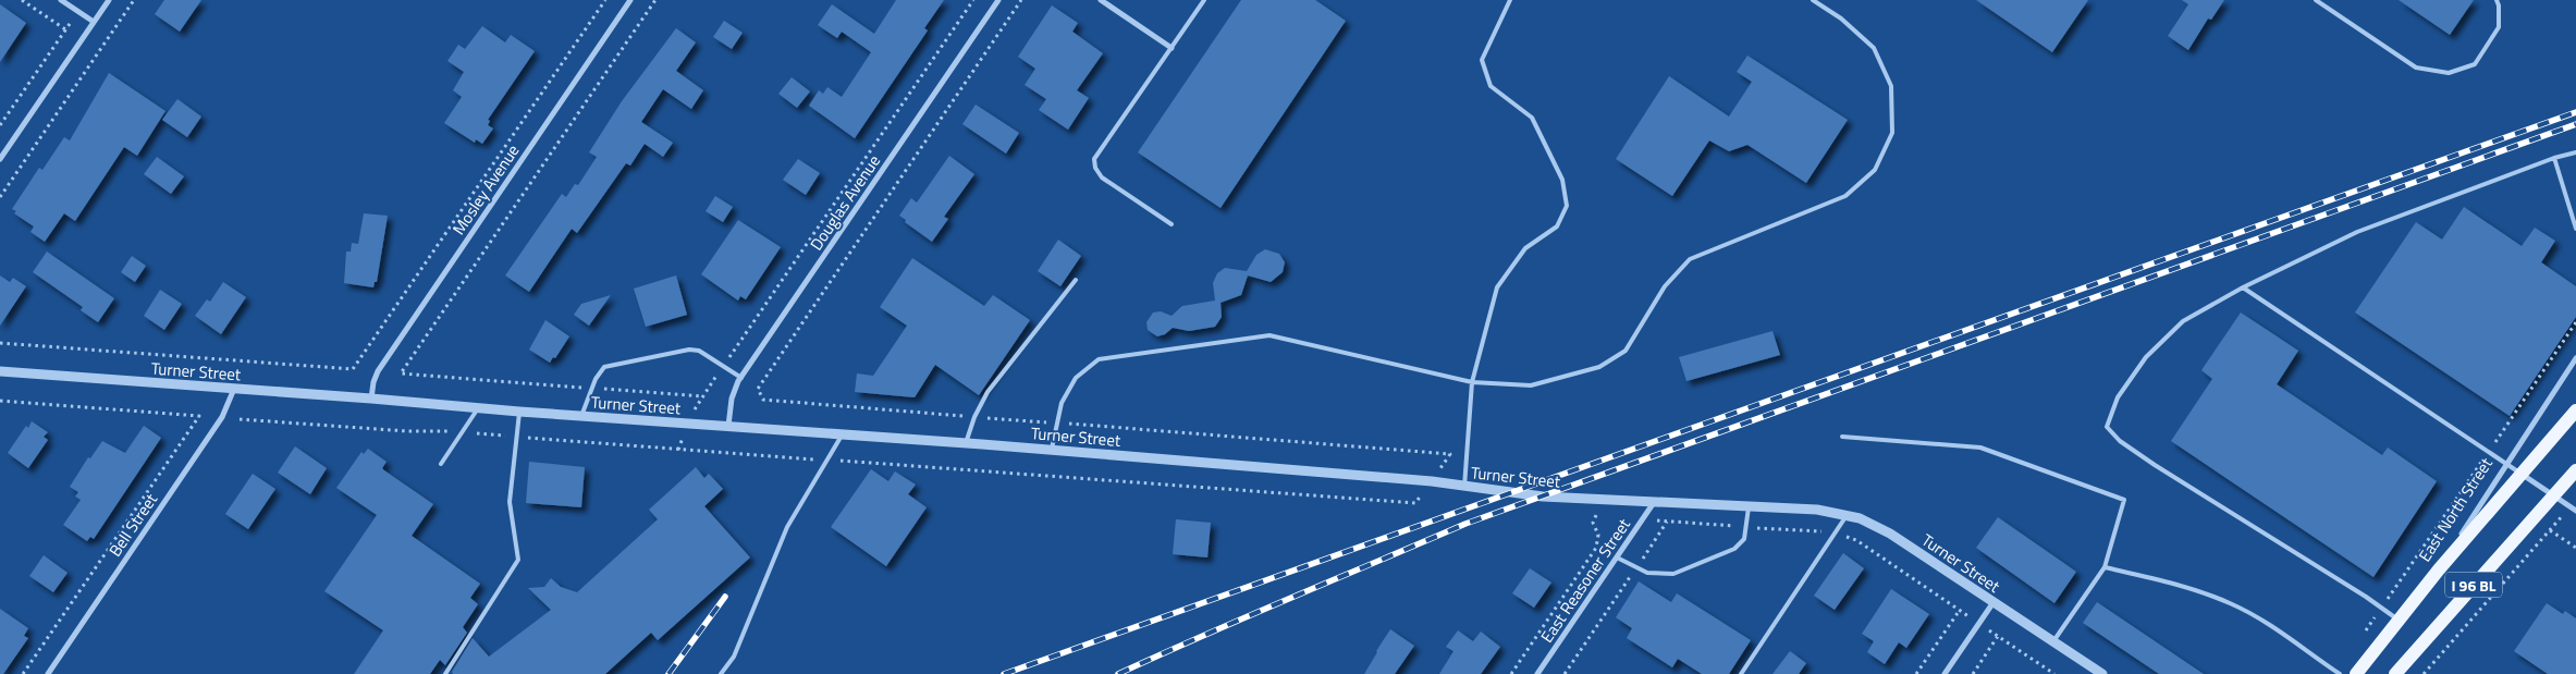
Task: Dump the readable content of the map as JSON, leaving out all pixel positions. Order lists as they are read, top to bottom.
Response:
{
  "streets": {
    "main road": ["East North Street", "I 96 BL"],
    "street": [
      "Mosley Avenue",
      "Douglas Avenue",
      "Turner Street",
      "Bell Street",
      "East Reasoner Street"
    ]
  },
  "crossings": [
    ["Mosley Avenue", "Turner Street"],
    ["Douglas Avenue", "Turner Street"],
    ["Turner Street", "Bell Street"],
    ["Turner Street", "East Reasoner Street"],
    ["East North Street", "I 96 BL"]
  ]
}
